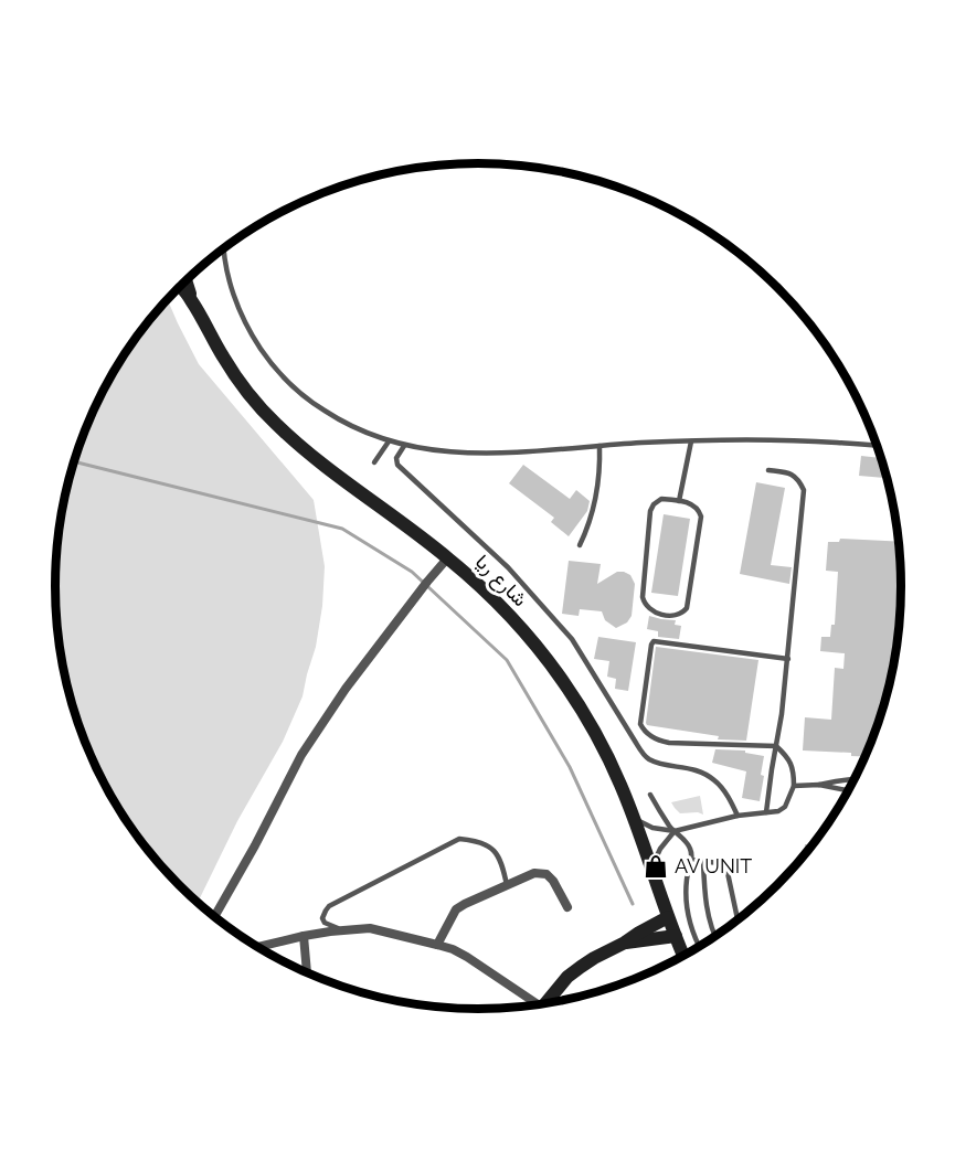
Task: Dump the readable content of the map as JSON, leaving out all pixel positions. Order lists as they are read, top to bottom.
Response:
{
  "streets": {
    "main road": ["شارع ريا"]
  },
  "places": {
    "shop": ["AV UNIT"]
  }
}
